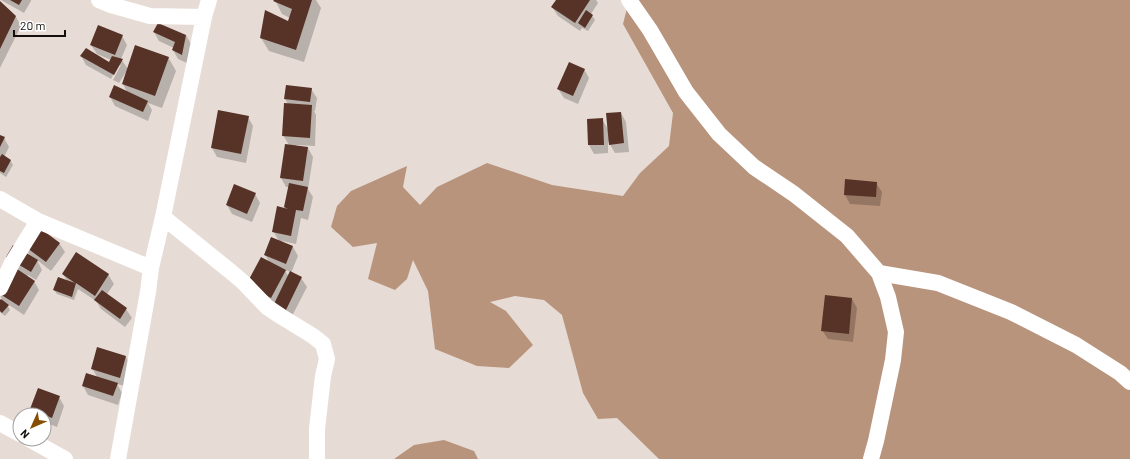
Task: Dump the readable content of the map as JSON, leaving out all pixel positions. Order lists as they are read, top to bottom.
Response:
{
  "scale_bar": "20 m",
  "north": "bottom left"
}
